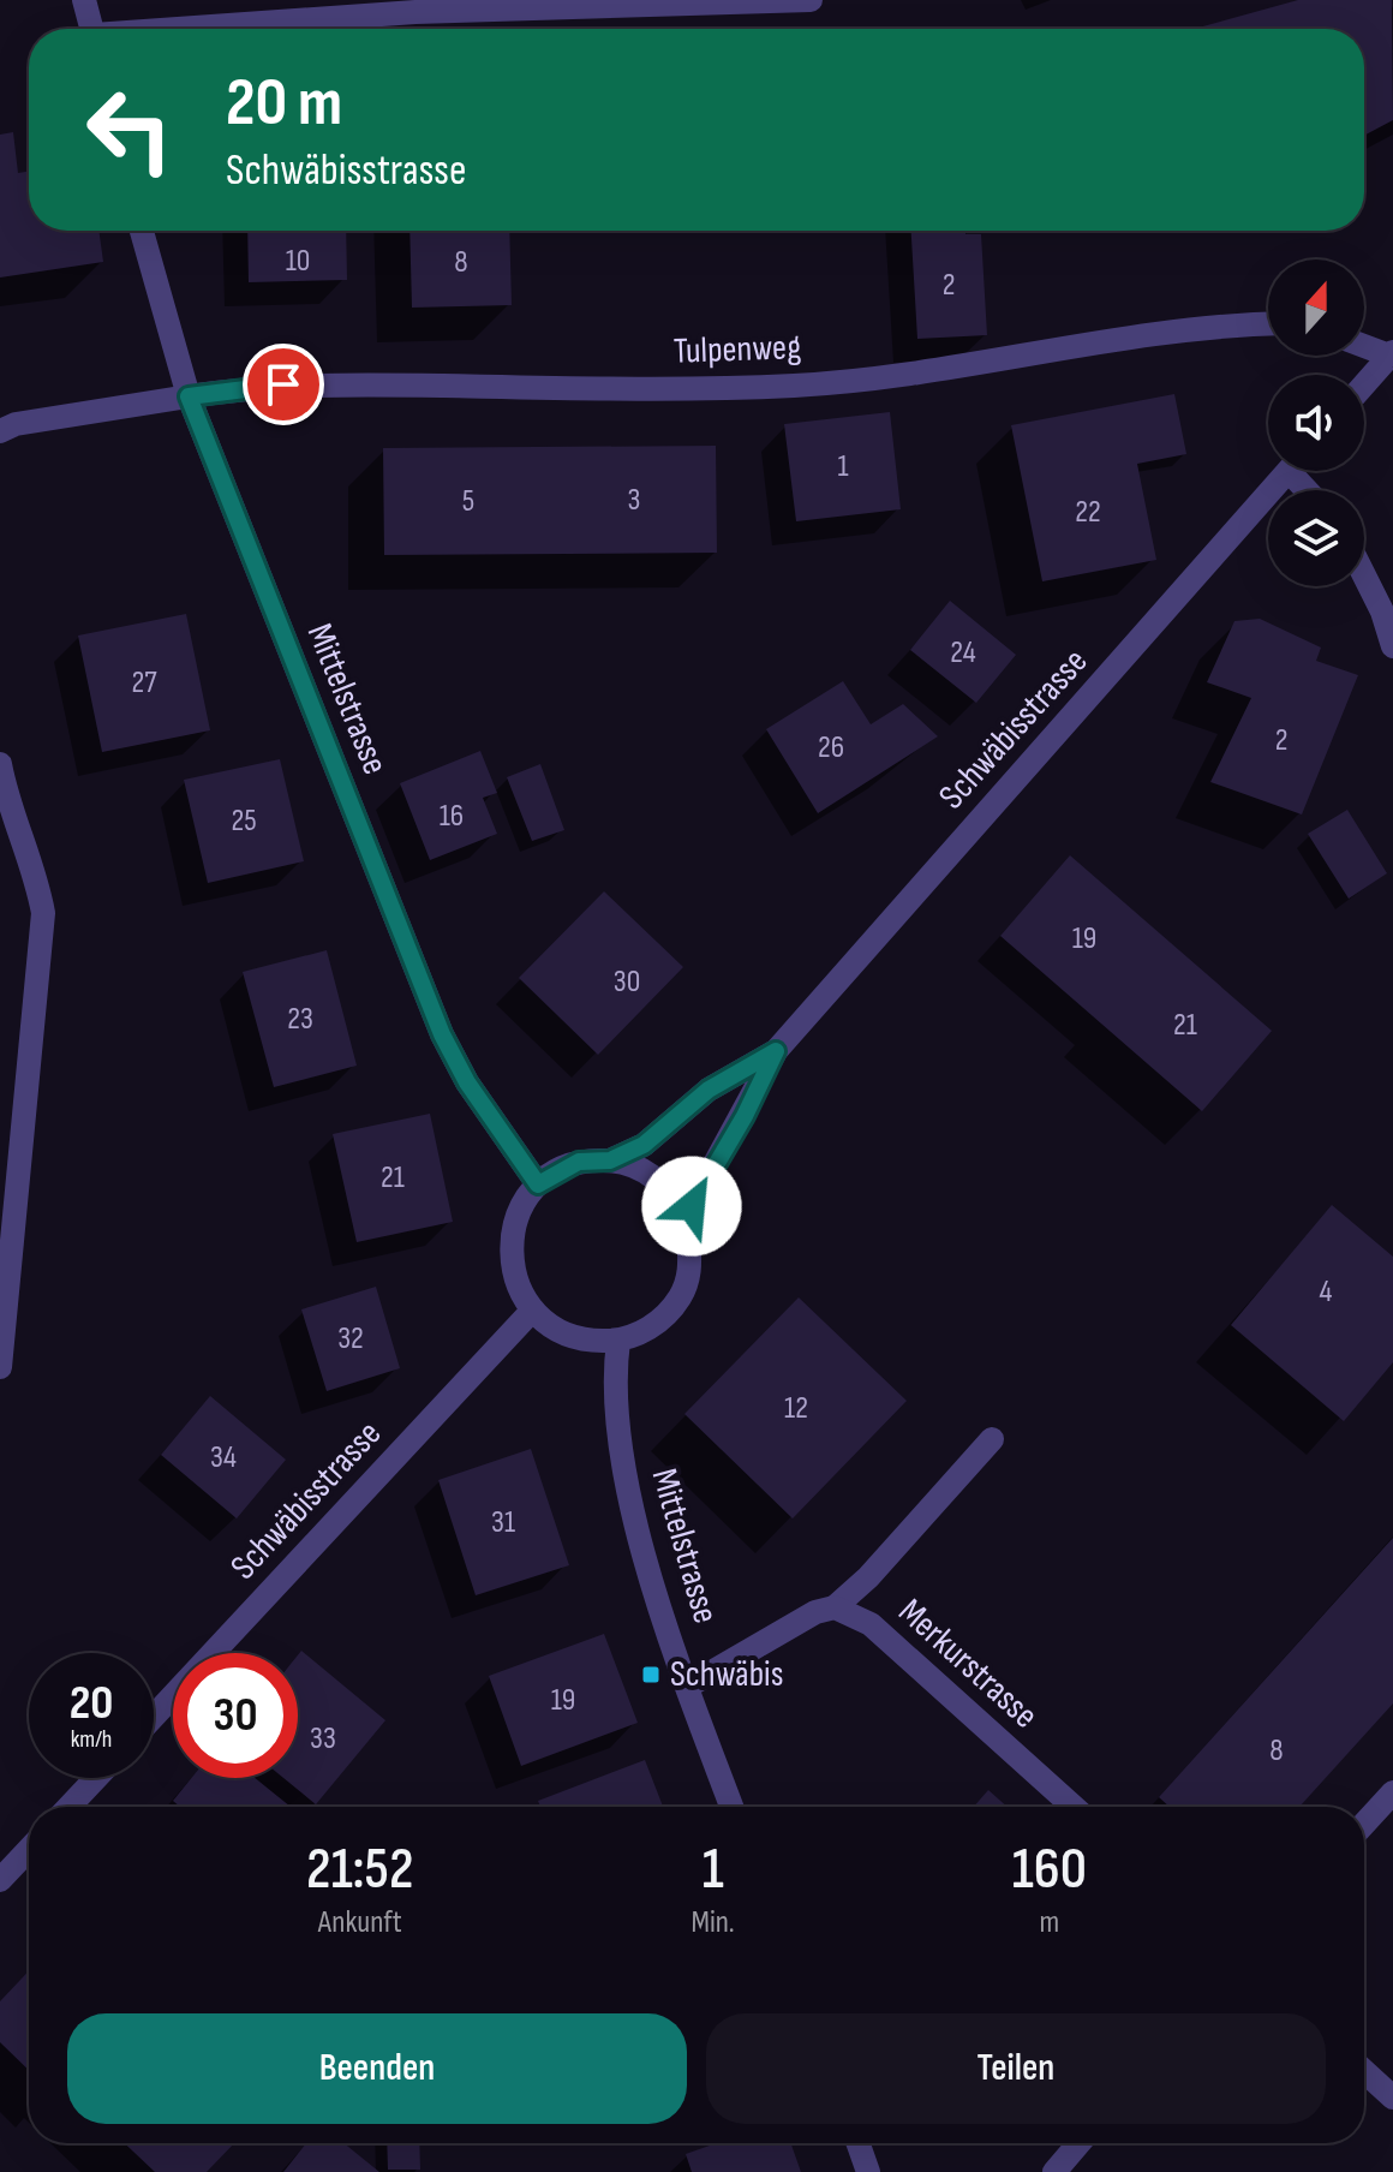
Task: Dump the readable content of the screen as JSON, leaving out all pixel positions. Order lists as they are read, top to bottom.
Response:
{
  "streets": {
    "street": [
      "Tulpenweg",
      "Mittelstrasse",
      "Schwäbisstrasse",
      "Merkurstrasse"
    ]
  },
  "crossings": [
    ["Tulpenweg", "Mittelstrasse"],
    ["Mittelstrasse", "Schwäbisstrasse"]
  ],
  "places": {
    "transit": ["Schwäbis"]
  },
  "house_numbers": [
    "10",
    "8",
    "2",
    "1",
    "3",
    "5",
    "22",
    "24",
    "27",
    "2",
    "26",
    "16",
    "25",
    "19",
    "30",
    "23",
    "21",
    "21",
    "4",
    "32",
    "12",
    "34",
    "31",
    "19",
    "33",
    "8"
  ],
  "north": "top",
  "page": {
    "turn": ["20 m", "Schwäbisstrasse"],
    "speed": "20 km/h",
    "limit": "30",
    "eta": [
      "21:52",
      "Ankunft",
      "1",
      "Min.",
      "160",
      "m"
    ],
    "buttons": ["Beenden", "Teilen"]
  }
}
